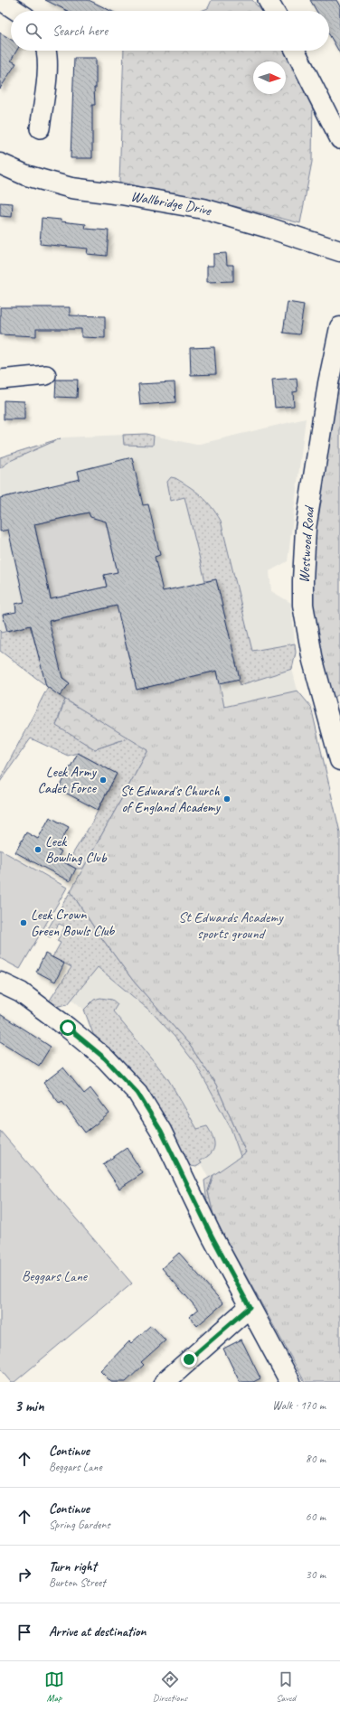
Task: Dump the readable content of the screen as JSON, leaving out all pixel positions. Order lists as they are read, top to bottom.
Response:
{
  "streets": {
    "street": ["Wallbridge Drive", "Westwood Road"]
  },
  "parks": ["St Edwards Academy sports ground", "Beggars Lane"],
  "places": [
    "Leek Army Cadet Force",
    "St Edward's Church of England Academy",
    "Leek Bowling Club",
    "Leek Crown Green Bowls Club"
  ],
  "north": "right",
  "page": {
    "search": "Search here",
    "heading": ["3 min", "Walk · 170 m"],
    "list": [
      ["Continue", "Beggars Lane", "80 m"],
      ["Continue", "Spring Gardens", "60 m"],
      ["Turn right", "Burton Street", "30 m"],
      "Arrive at destination"
    ],
    "nav": ["Map", "Directions", "Saved"]
  }
}
